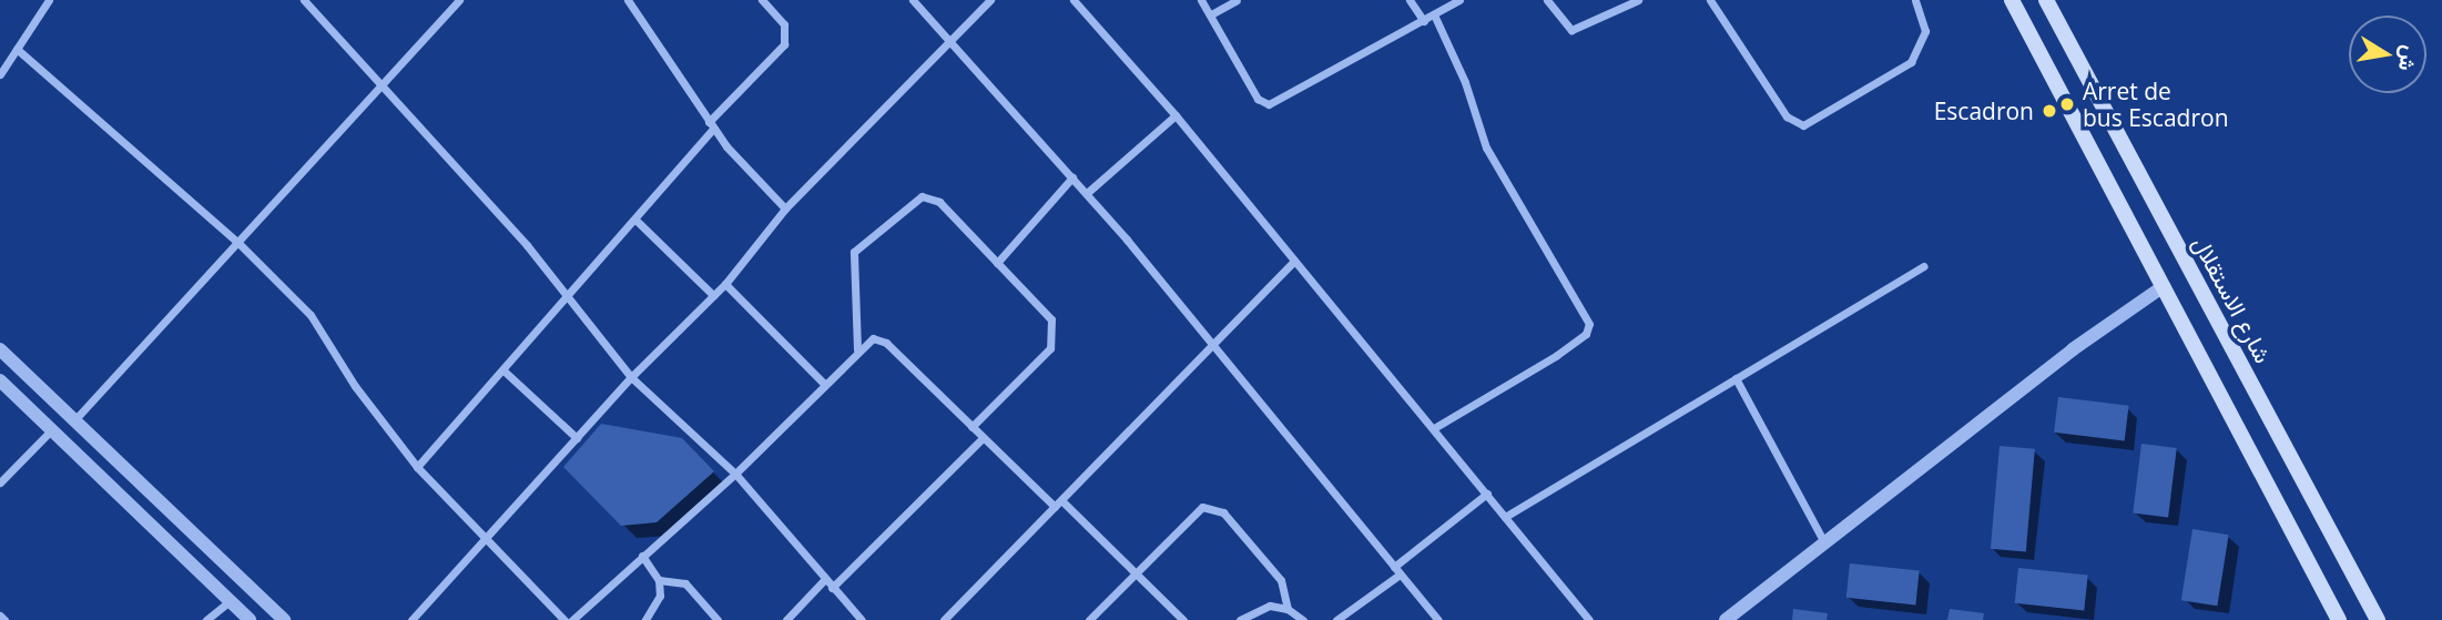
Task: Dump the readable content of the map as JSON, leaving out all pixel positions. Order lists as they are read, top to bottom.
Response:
{
  "streets": {
    "main road": ["شارع الاستقلال"]
  },
  "places": ["Arret de bus Escadron", "Escadron"],
  "north": "right"
}
